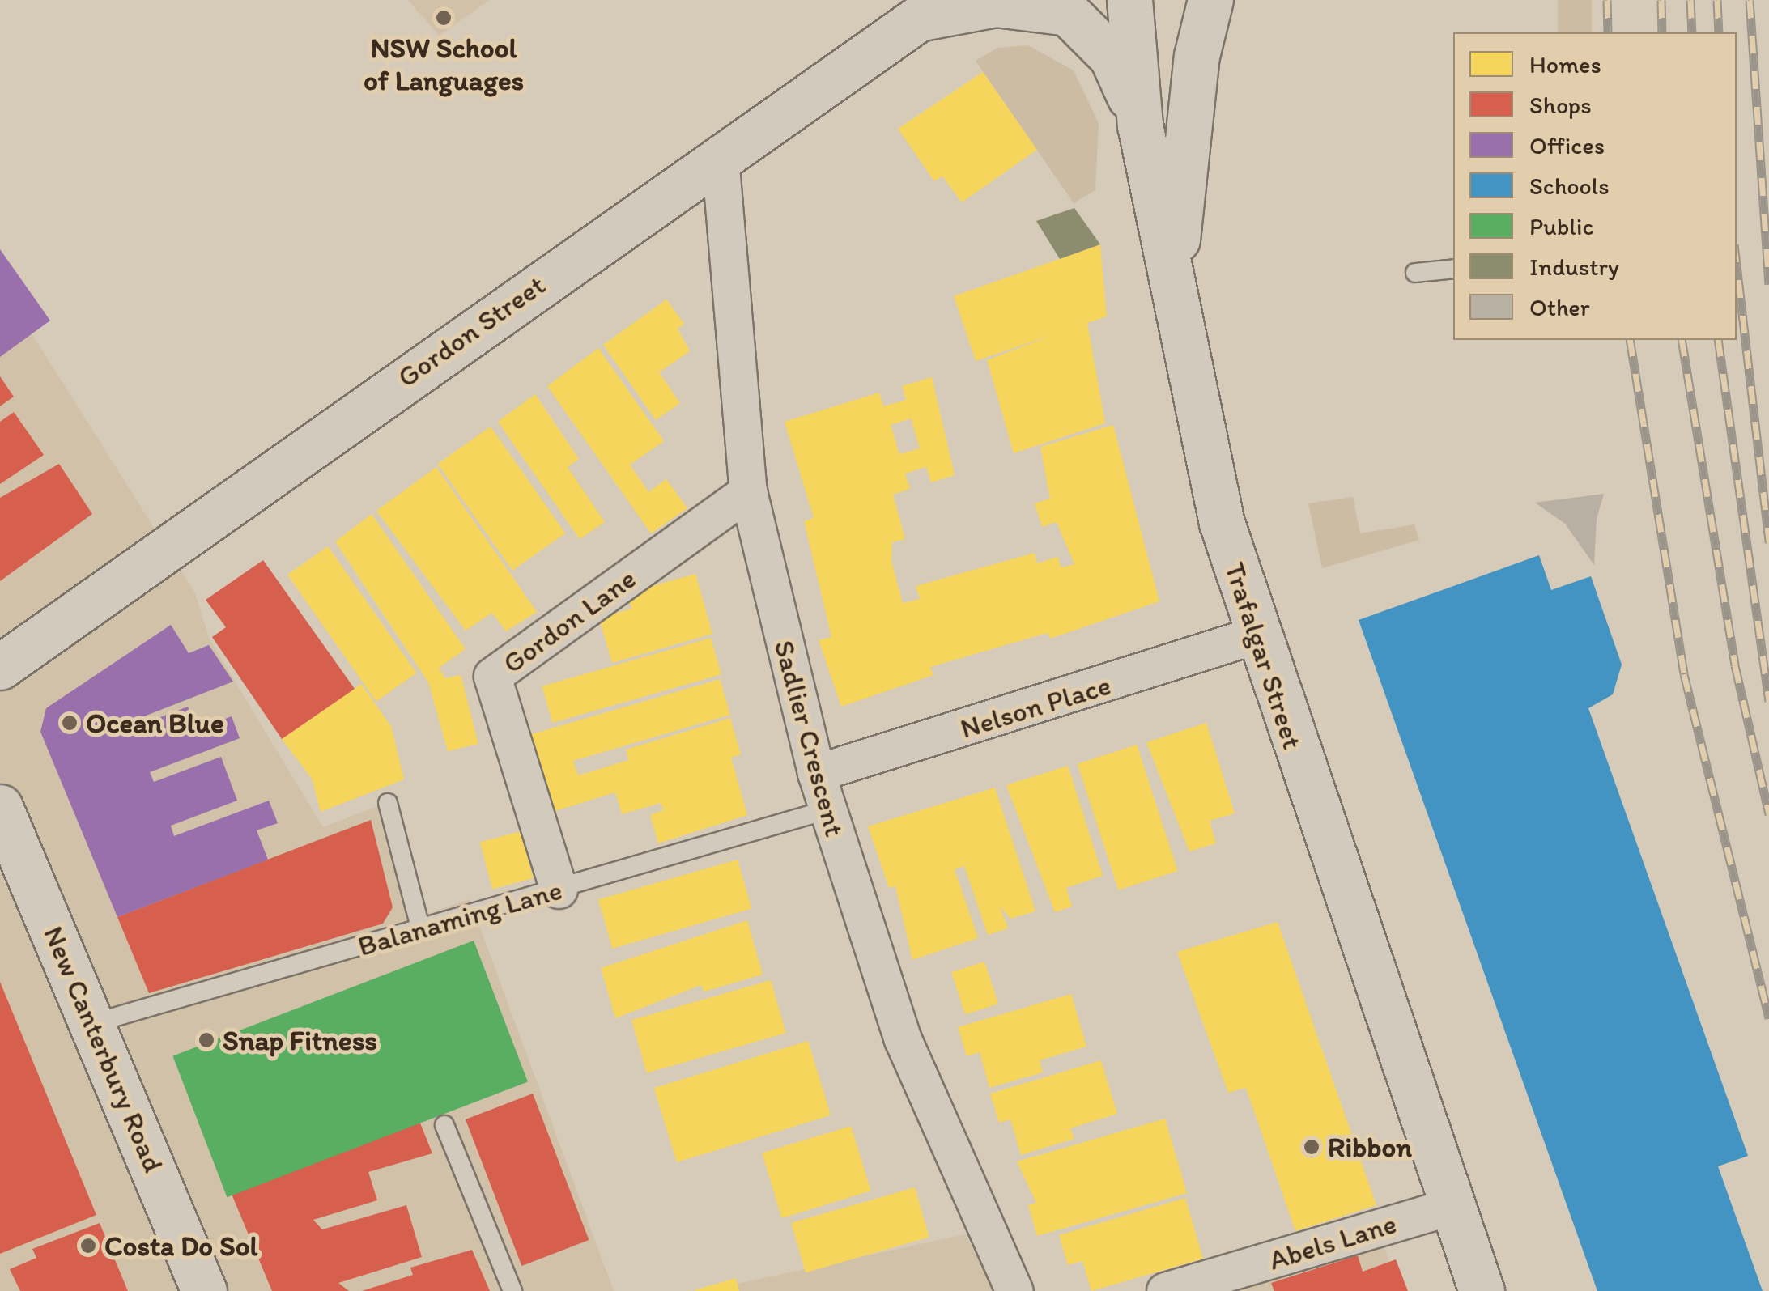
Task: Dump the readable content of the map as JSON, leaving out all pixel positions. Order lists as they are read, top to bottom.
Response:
{
  "streets": {
    "main road": ["Gordon Street", "Trafalgar Street", "New Canterbury Road"],
    "street": [
      "Gordon Lane",
      "Nelson Place",
      "Sadlier Crescent",
      "Abels Lane"
    ],
    "lane": ["Balanaming Lane"]
  },
  "crossings": [
    ["Gordon Street", "Sadlier Crescent"],
    ["Gordon Lane", "Sadlier Crescent"],
    ["Gordon Lane", "Balanaming Lane"],
    ["Trafalgar Street", "Nelson Place"],
    ["Trafalgar Street", "Abels Lane"],
    ["Nelson Place", "Sadlier Crescent"],
    ["Sadlier Crescent", "Balanaming Lane"],
    ["Balanaming Lane", "New Canterbury Road"]
  ],
  "places": [
    "NSW School of Languages",
    "Ocean Blue",
    "Snap Fitness",
    "Ribbon",
    "Costa Do Sol"
  ],
  "legend": [
    "Homes",
    "Shops",
    "Offices",
    "Schools",
    "Public",
    "Industry",
    "Other"
  ]
}
